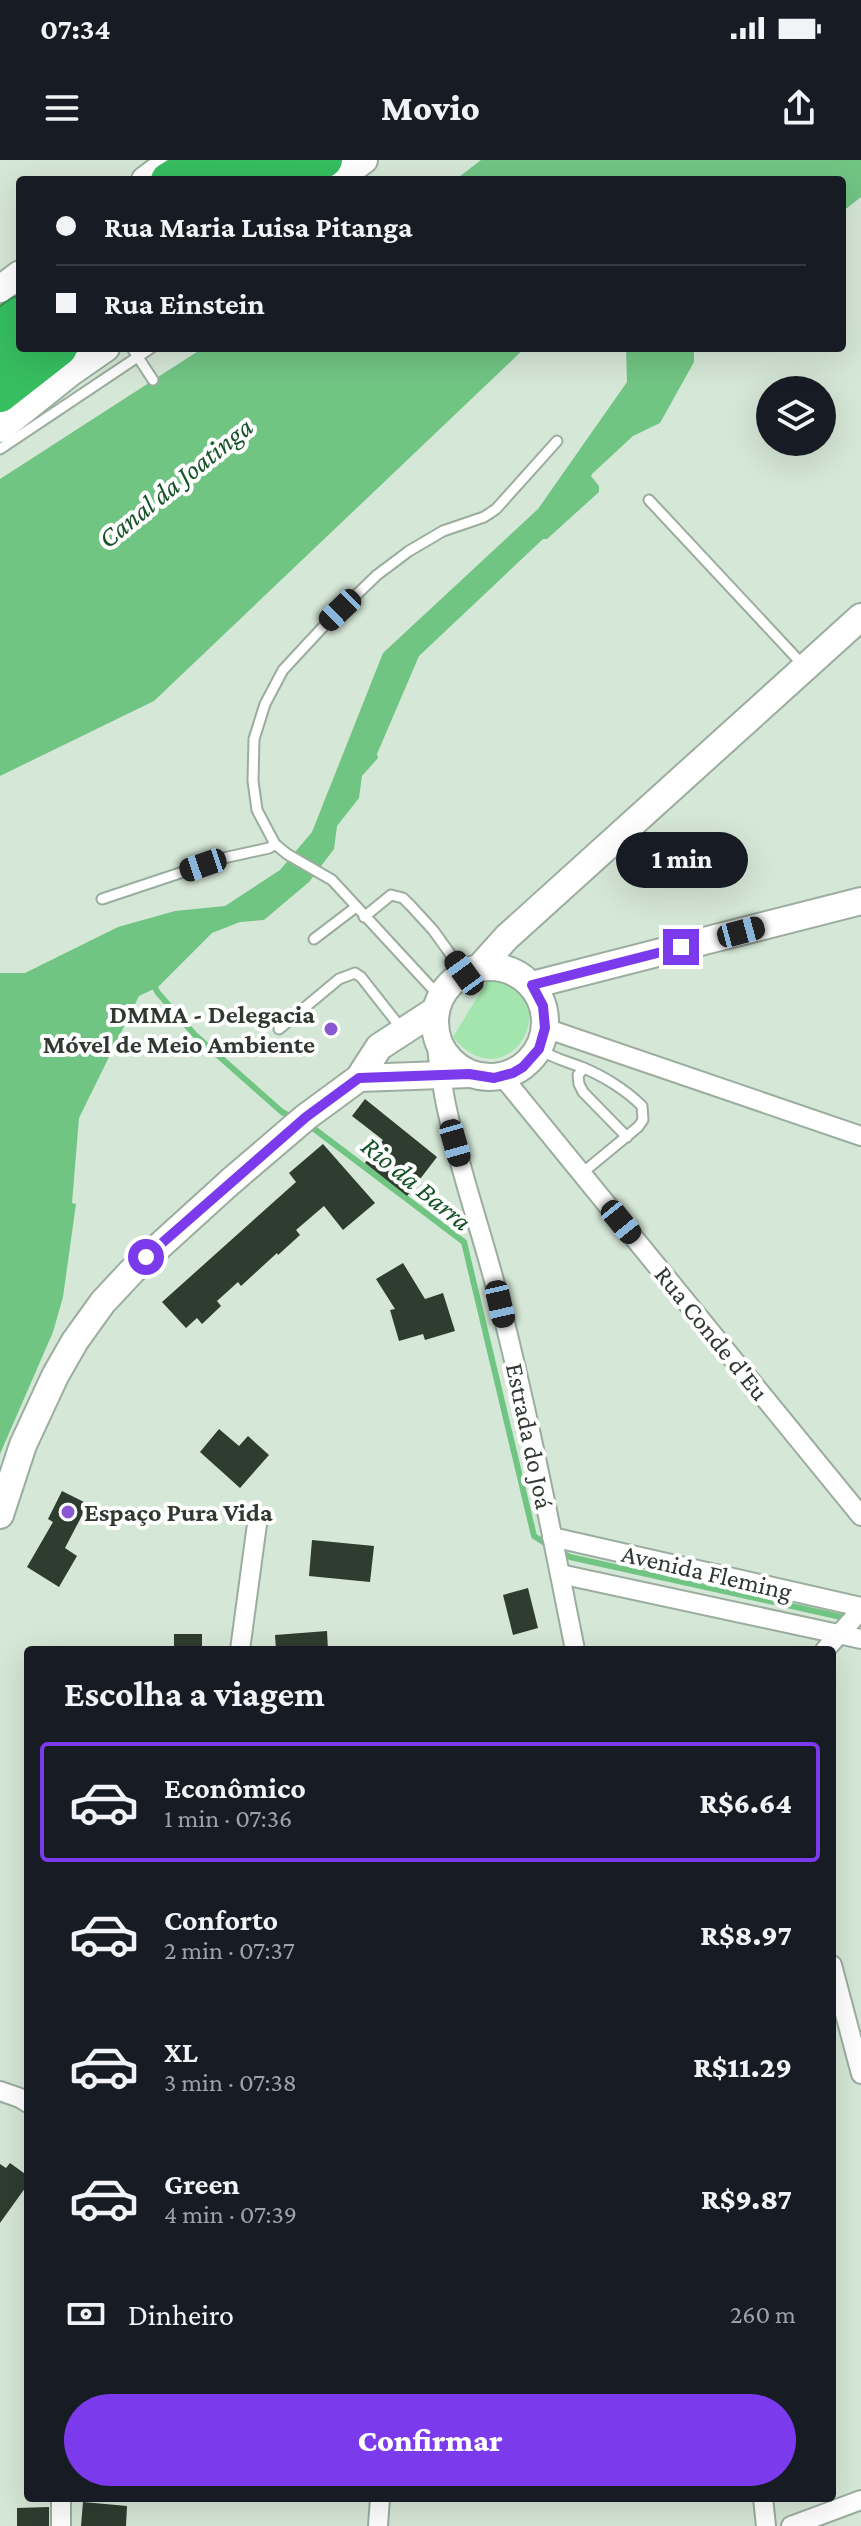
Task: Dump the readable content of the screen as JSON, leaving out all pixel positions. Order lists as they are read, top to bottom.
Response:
{
  "streets": {
    "street": ["Rua Conde d'Eu", "Estrada do Joá", "Avenida Fleming"]
  },
  "crossings": [
    ["Rua Conde d'Eu", "Estrada do Joá"],
    ["Estrada do Joá", "Avenida Fleming"]
  ],
  "water": ["Canal da Joatinga", "Rio da Barra"],
  "places": ["DMMA - Delegacia Móvel de Meio Ambiente", "Espaço Pura Vida"],
  "page": {
    "status": "07:34",
    "header": "Movio",
    "banner": ["Rua Maria Luisa Pitanga", "Rua Einstein"],
    "bubble": "1 min",
    "heading": "Escolha a viagem",
    "list": [
      {
        "name": "Econômico",
        "note": "1 min · 07:36",
        "value": "R$6.64"
      },
      {
        "name": "Conforto",
        "note": "2 min · 07:37",
        "value": "R$8.97"
      },
      {
        "name": "XL",
        "note": "3 min · 07:38",
        "value": "R$11.29"
      },
      {
        "name": "Green",
        "note": "4 min · 07:39",
        "value": "R$9.87"
      }
    ],
    "pay": ["Dinheiro", "260 m"],
    "buttons": "Confirmar"
  }
}
